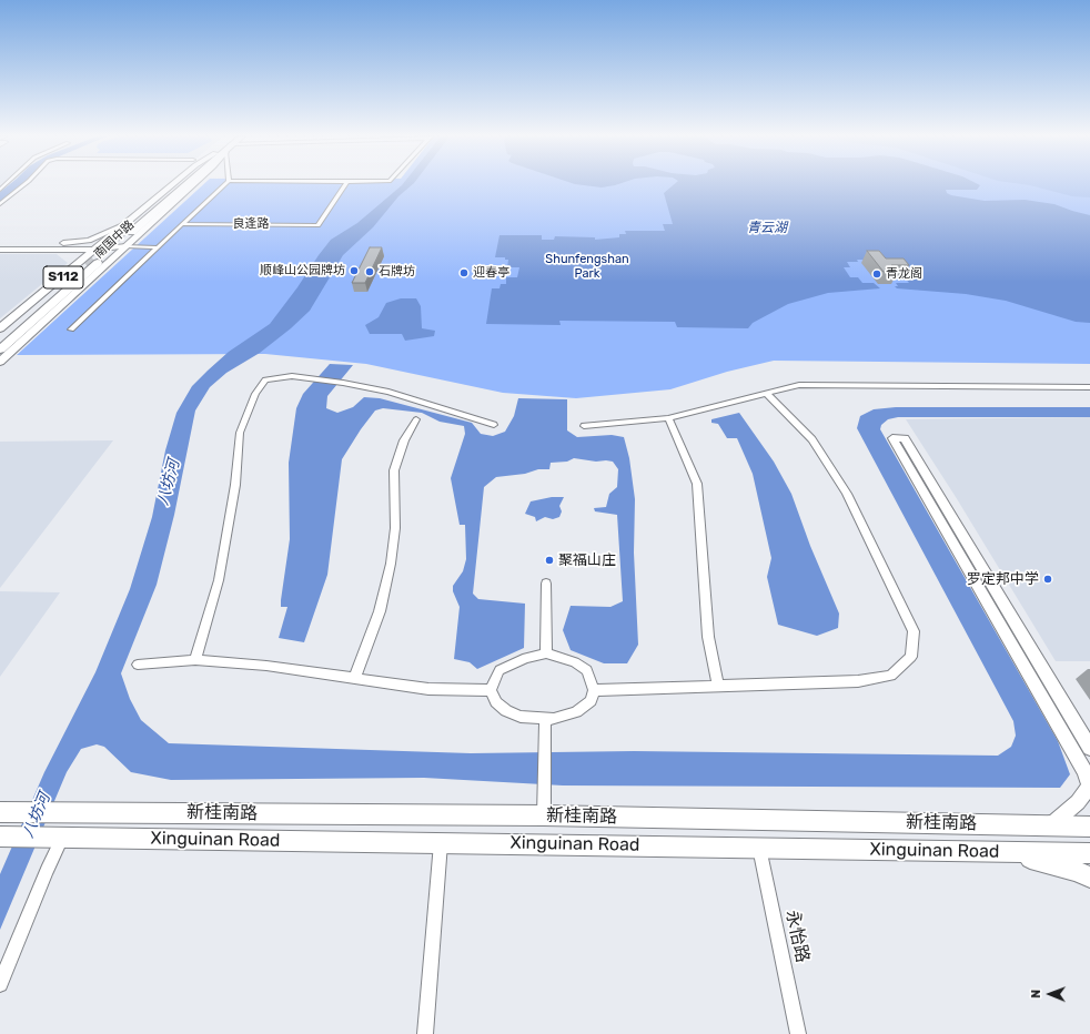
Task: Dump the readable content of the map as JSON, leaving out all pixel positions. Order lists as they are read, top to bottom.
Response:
{
  "streets": {
    "highway": ["S112"],
    "main road": ["南国中路", "新桂南路", "Xinguinan Road"],
    "street": ["良逢路", "永怡路"]
  },
  "crossings": [
    ["南国中路", "S112"],
    ["Xinguinan Road", "永怡路"]
  ],
  "water": ["青云湖", "八坊河"],
  "parks": ["Shunfengshan Park"],
  "places": [
    "顺峰山公园牌坊",
    "石牌坊",
    "迎春亭",
    "青龙阁",
    "聚福山庄",
    "罗定邦中学"
  ],
  "north": "left"
}
